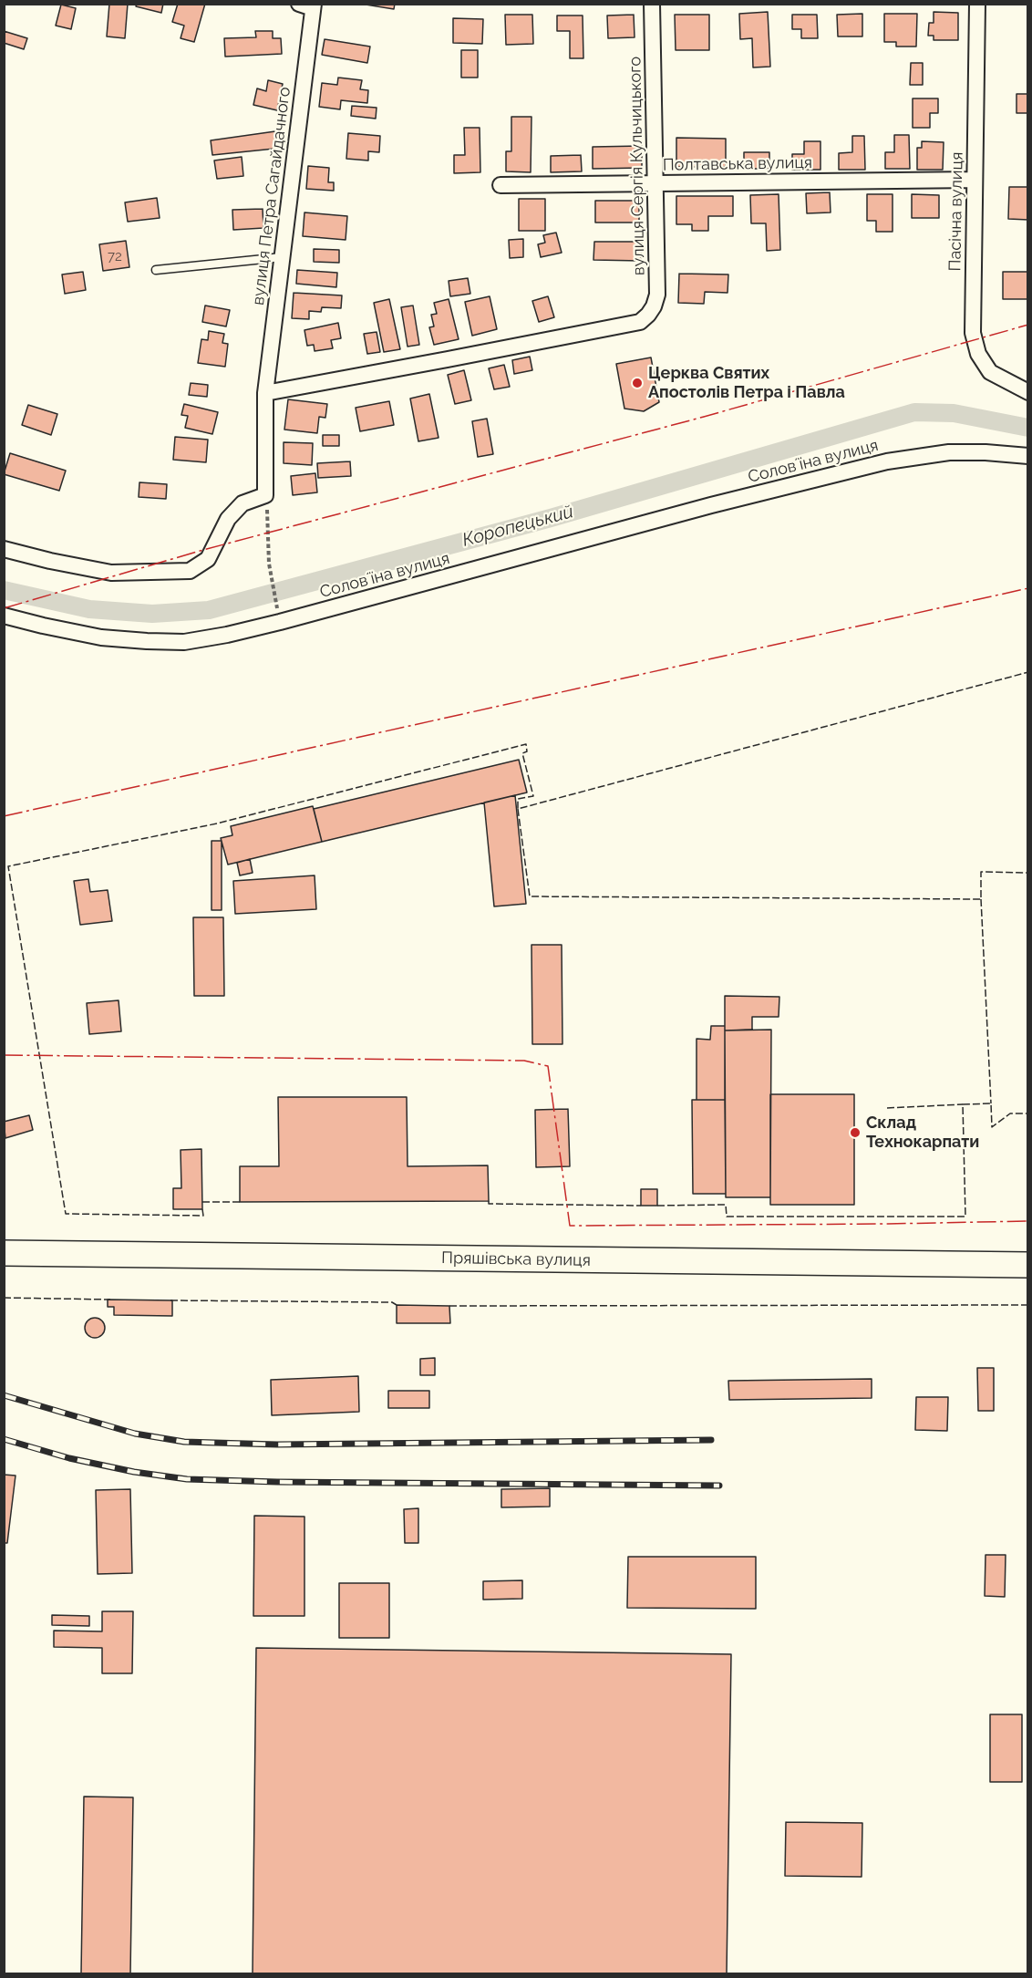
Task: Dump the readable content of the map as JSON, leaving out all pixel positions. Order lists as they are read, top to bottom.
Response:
{
  "streets": {
    "main road": ["Пряшівська вулиця"],
    "street": [
      "Полтавська вулиця",
      "вулиця Сергія Кульчицького",
      "вулиця Петра Сагайдачного",
      "Пасічна вулиця",
      "Соловʼїна вулиця"
    ]
  },
  "crossings": [
    ["Полтавська вулиця", "вулиця Сергія Кульчицького"],
    ["Полтавська вулиця", "Пасічна вулиця"],
    ["вулиця Сергія Кульчицького", "вулиця Петра Сагайдачного"]
  ],
  "water": ["Коропецький"],
  "places": ["Церква Святих Апостолів Петра і Павла", "Склад Технокарпати"],
  "house_numbers": ["72"]
}
